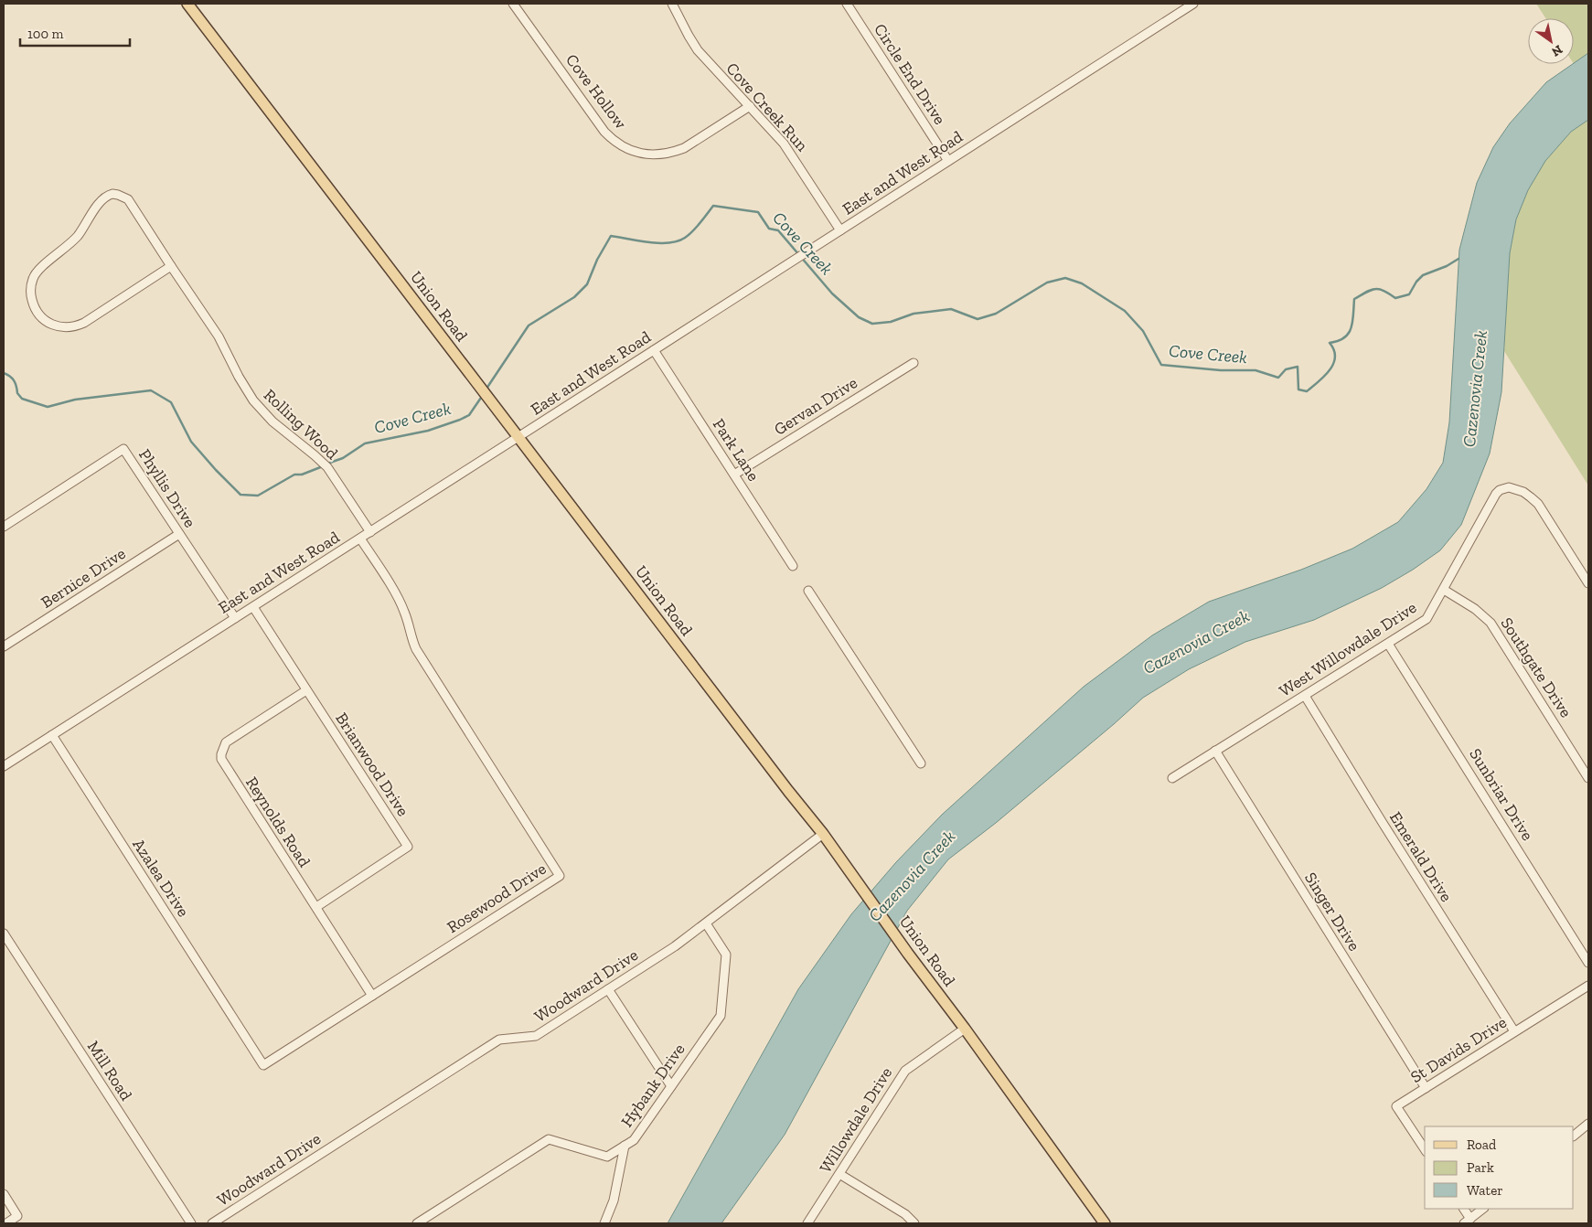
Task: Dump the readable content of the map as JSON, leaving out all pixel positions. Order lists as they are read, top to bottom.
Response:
{
  "streets": {
    "main road": ["Union Road"],
    "street": [
      "Circle End Drive",
      "Cove Hollow",
      "Cove Creek Run",
      "East and West Road",
      "Gervan Drive",
      "Rolling Wood",
      "Park Lane",
      "Phyllis Drive",
      "Bernice Drive",
      "West Willowdale Drive",
      "Southgate Drive",
      "Brianwood Drive",
      "Sunbriar Drive",
      "Reynolds Road",
      "Emerald Drive",
      "Azalea Drive",
      "Rosewood Drive",
      "Singer Drive",
      "Woodward Drive",
      "St Davids Drive",
      "Mill Road",
      "Hybank Drive",
      "Willowdale Drive"
    ]
  },
  "crossings": [
    ["Circle End Drive", "East and West Road"],
    ["Cove Hollow", "Cove Creek Run"],
    ["Cove Creek Run", "East and West Road"],
    ["East and West Road", "Union Road"],
    ["East and West Road", "Rolling Wood"],
    ["East and West Road", "Park Lane"],
    ["East and West Road", "Phyllis Drive"],
    ["East and West Road", "Brianwood Drive"],
    ["East and West Road", "Azalea Drive"],
    ["East and West Road", "Rosewood Drive"],
    ["Union Road", "Woodward Drive"],
    ["Union Road", "Willowdale Drive"],
    ["Gervan Drive", "Park Lane"],
    ["Phyllis Drive", "Bernice Drive"],
    ["West Willowdale Drive", "Southgate Drive"],
    ["West Willowdale Drive", "Sunbriar Drive"],
    ["West Willowdale Drive", "Emerald Drive"],
    ["West Willowdale Drive", "Singer Drive"],
    ["Brianwood Drive", "Reynolds Road"],
    ["Reynolds Road", "Rosewood Drive"],
    ["Emerald Drive", "St Davids Drive"],
    ["Azalea Drive", "Rosewood Drive"],
    ["Singer Drive", "St Davids Drive"],
    ["Woodward Drive", "Hybank Drive"]
  ],
  "water": ["Cove Creek", "Cazenovia Creek"],
  "legend": ["Road", "Park", "Water"],
  "scale_bar": "100 m",
  "north": "bottom right"
}
